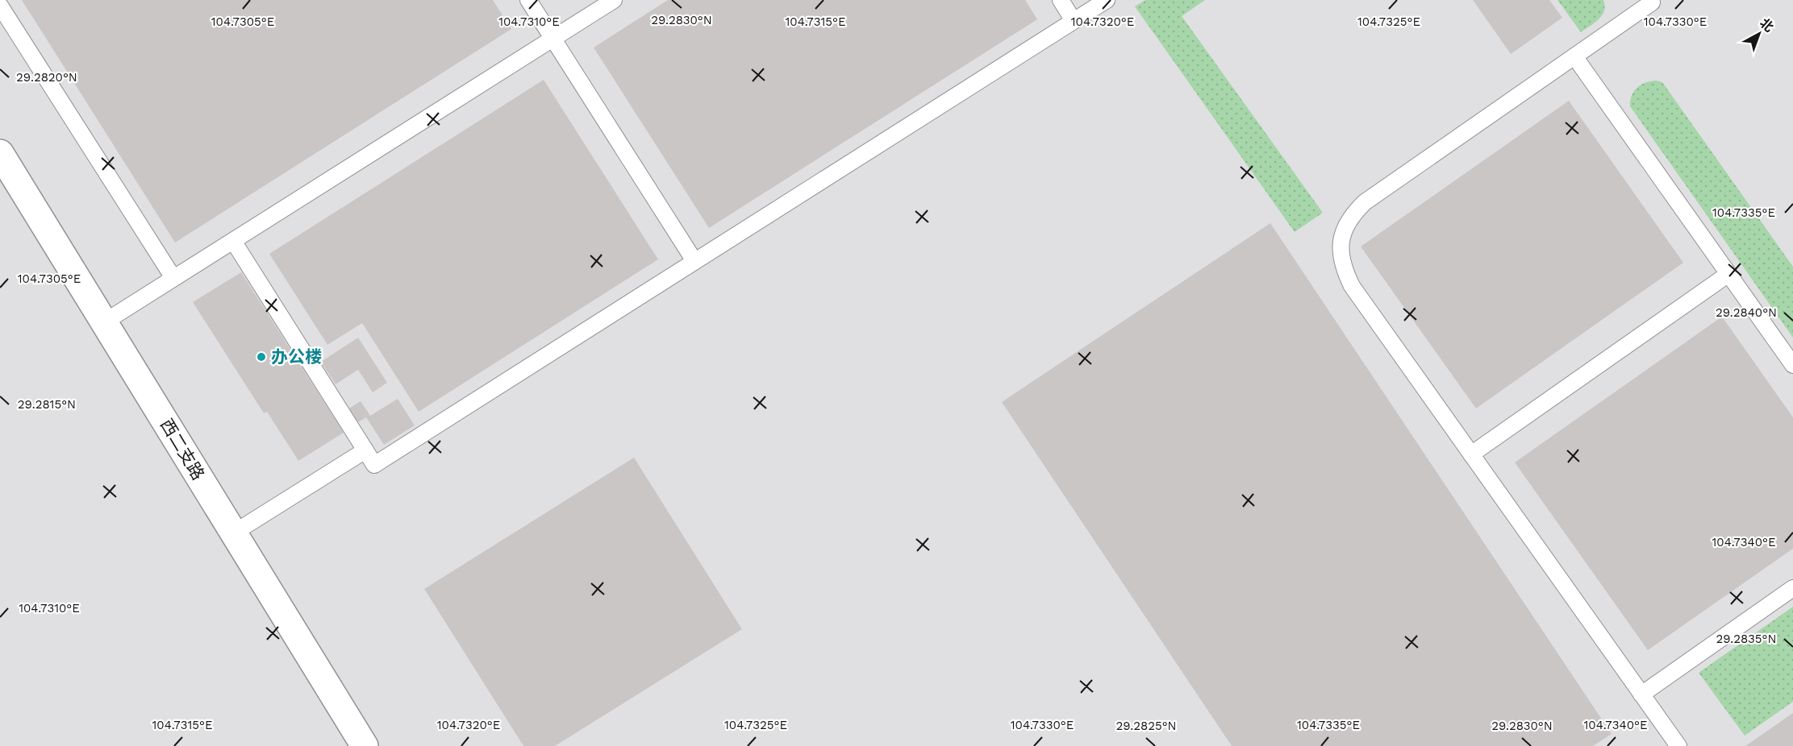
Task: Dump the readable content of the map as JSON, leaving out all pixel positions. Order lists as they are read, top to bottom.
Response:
{
  "streets": {
    "street": ["西二支路"]
  },
  "places": ["办公楼"],
  "north": "top right",
  "coordinates": [
    "29.2830°N",
    "104.7330°E",
    "104.7310°E",
    "104.7315°E",
    "104.7320°E",
    "104.7325°E",
    "104.7305°E",
    "29.2820°N",
    "104.7335°E",
    "29.2840°N",
    "29.2815°N",
    "104.7340°E",
    "29.2835°N",
    "29.2825°N"
  ]
}
